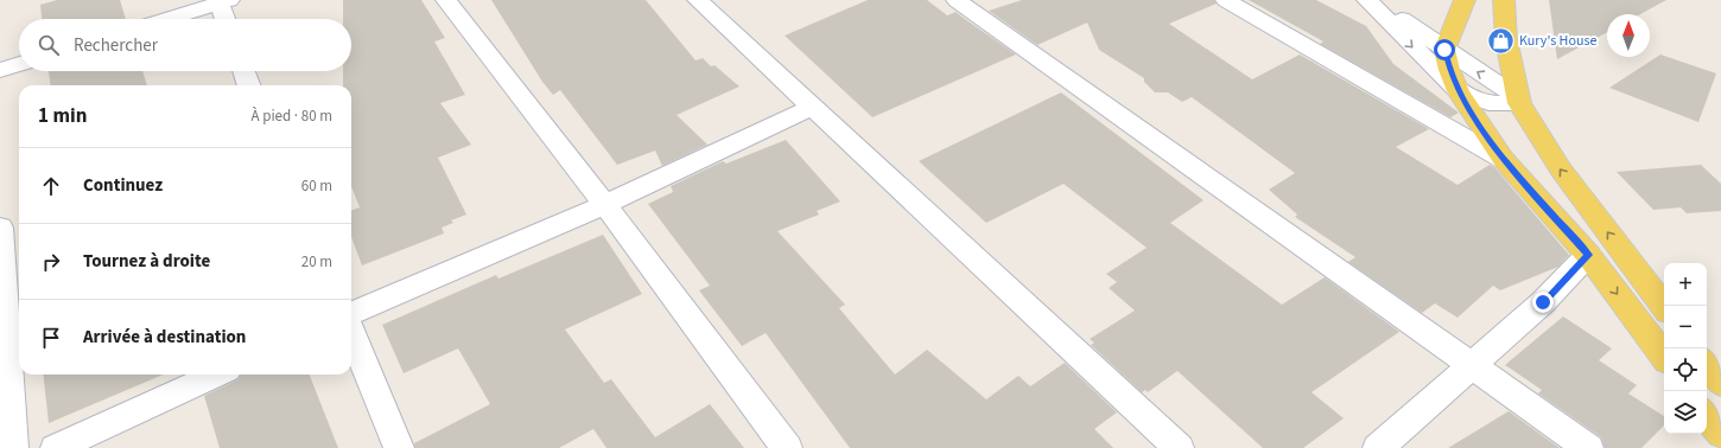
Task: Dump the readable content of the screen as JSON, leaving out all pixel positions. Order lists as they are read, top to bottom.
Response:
{
  "places": {
    "shop": ["Kury's House"]
  },
  "north": "top",
  "page": {
    "search": "Rechercher",
    "heading": ["1 min", "À pied · 80 m"],
    "list": [
      ["Continuez", "60 m"],
      ["Tournez à droite", "20 m"],
      "Arrivée à destination"
    ],
    "map_buttons": ["+", "−"]
  }
}
